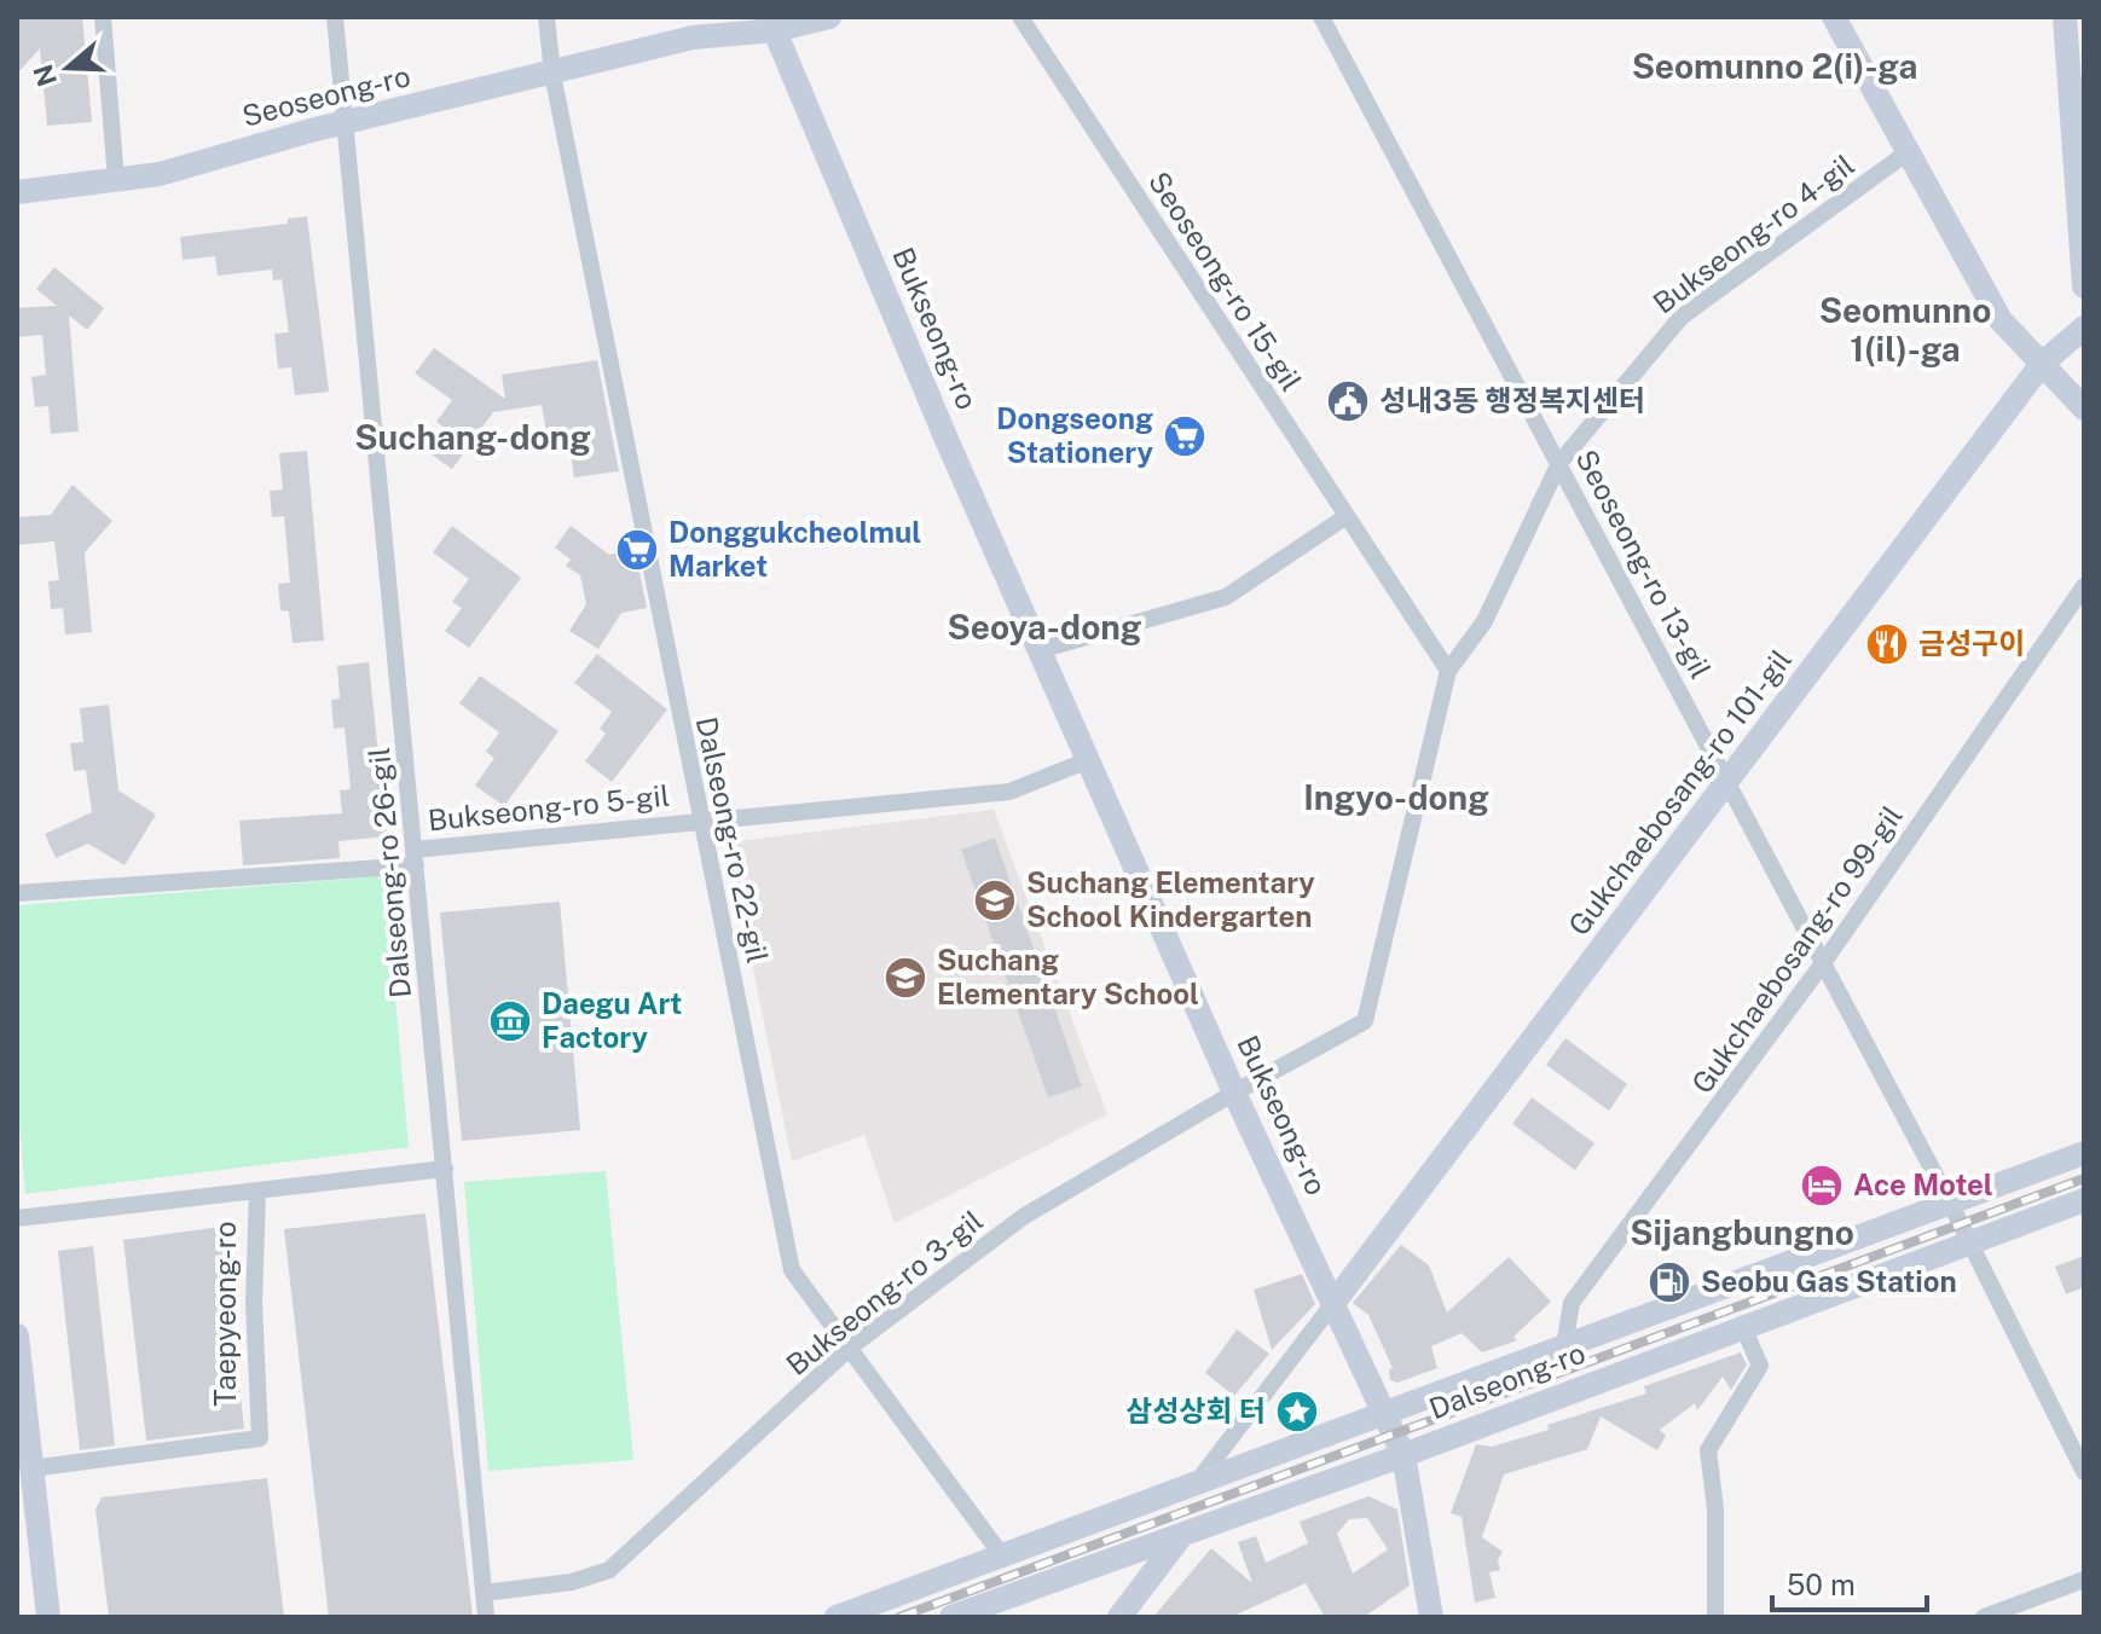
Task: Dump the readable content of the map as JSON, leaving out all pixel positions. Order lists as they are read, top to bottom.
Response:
{
  "streets": {
    "street": [
      "Seoseong-ro",
      "Bukseong-ro 4-gil",
      "Seoseong-ro 15-gil",
      "Bukseong-ro",
      "Seoseong-ro 13-gil",
      "Gukchaebosang-ro 101-gil",
      "Bukseong-ro 5-gil",
      "Dalseong-ro 22-gil",
      "Dalseong-ro 26-gil",
      "Gukchaebosang-ro 99-gil",
      "Bukseong-ro 3-gil",
      "Taepyeong-ro",
      "Dalseong-ro"
    ]
  },
  "crossings": [
    ["Seoseong-ro", "Bukseong-ro"],
    ["Seoseong-ro", "Dalseong-ro 22-gil"],
    ["Seoseong-ro", "Dalseong-ro 26-gil"],
    ["Bukseong-ro 4-gil", "Seoseong-ro 15-gil"],
    ["Bukseong-ro 4-gil", "Bukseong-ro"],
    ["Bukseong-ro 4-gil", "Seoseong-ro 13-gil"],
    ["Bukseong-ro 4-gil", "Bukseong-ro 3-gil"],
    ["Bukseong-ro", "Gukchaebosang-ro 101-gil"],
    ["Bukseong-ro", "Bukseong-ro 5-gil"],
    ["Bukseong-ro", "Bukseong-ro 3-gil"],
    ["Bukseong-ro", "Dalseong-ro"],
    ["Seoseong-ro 13-gil", "Gukchaebosang-ro 101-gil"],
    ["Seoseong-ro 13-gil", "Gukchaebosang-ro 99-gil"],
    ["Seoseong-ro 13-gil", "Dalseong-ro"],
    ["Bukseong-ro 5-gil", "Dalseong-ro 22-gil"],
    ["Bukseong-ro 5-gil", "Dalseong-ro 26-gil"],
    ["Dalseong-ro 22-gil", "Bukseong-ro 3-gil"],
    ["Dalseong-ro 26-gil", "Bukseong-ro 3-gil"],
    ["Dalseong-ro 26-gil", "Taepyeong-ro"]
  ],
  "districts": [
    "Seomunno 2(i)-ga",
    "Seomunno 1(il)-ga",
    "Suchang-dong",
    "Seoya-dong",
    "Ingyo-dong",
    "Sijangbungno"
  ],
  "places": {
    "public building": ["성내3동 행정복지센터"],
    "supermarket": ["Dongseong Stationery", "Donggukcheolmul Market"],
    "restaurant": ["금성구이"],
    "school or university": ["Suchang Elementary School Kindergarten", "Suchang Elementary School"],
    "museum": ["Daegu Art Factory"],
    "hotel": ["Ace Motel"],
    "fuel station": ["Seobu Gas Station"],
    "place": ["삼성상회 터"]
  },
  "scale_bar": "50 m",
  "north": "left"
}
